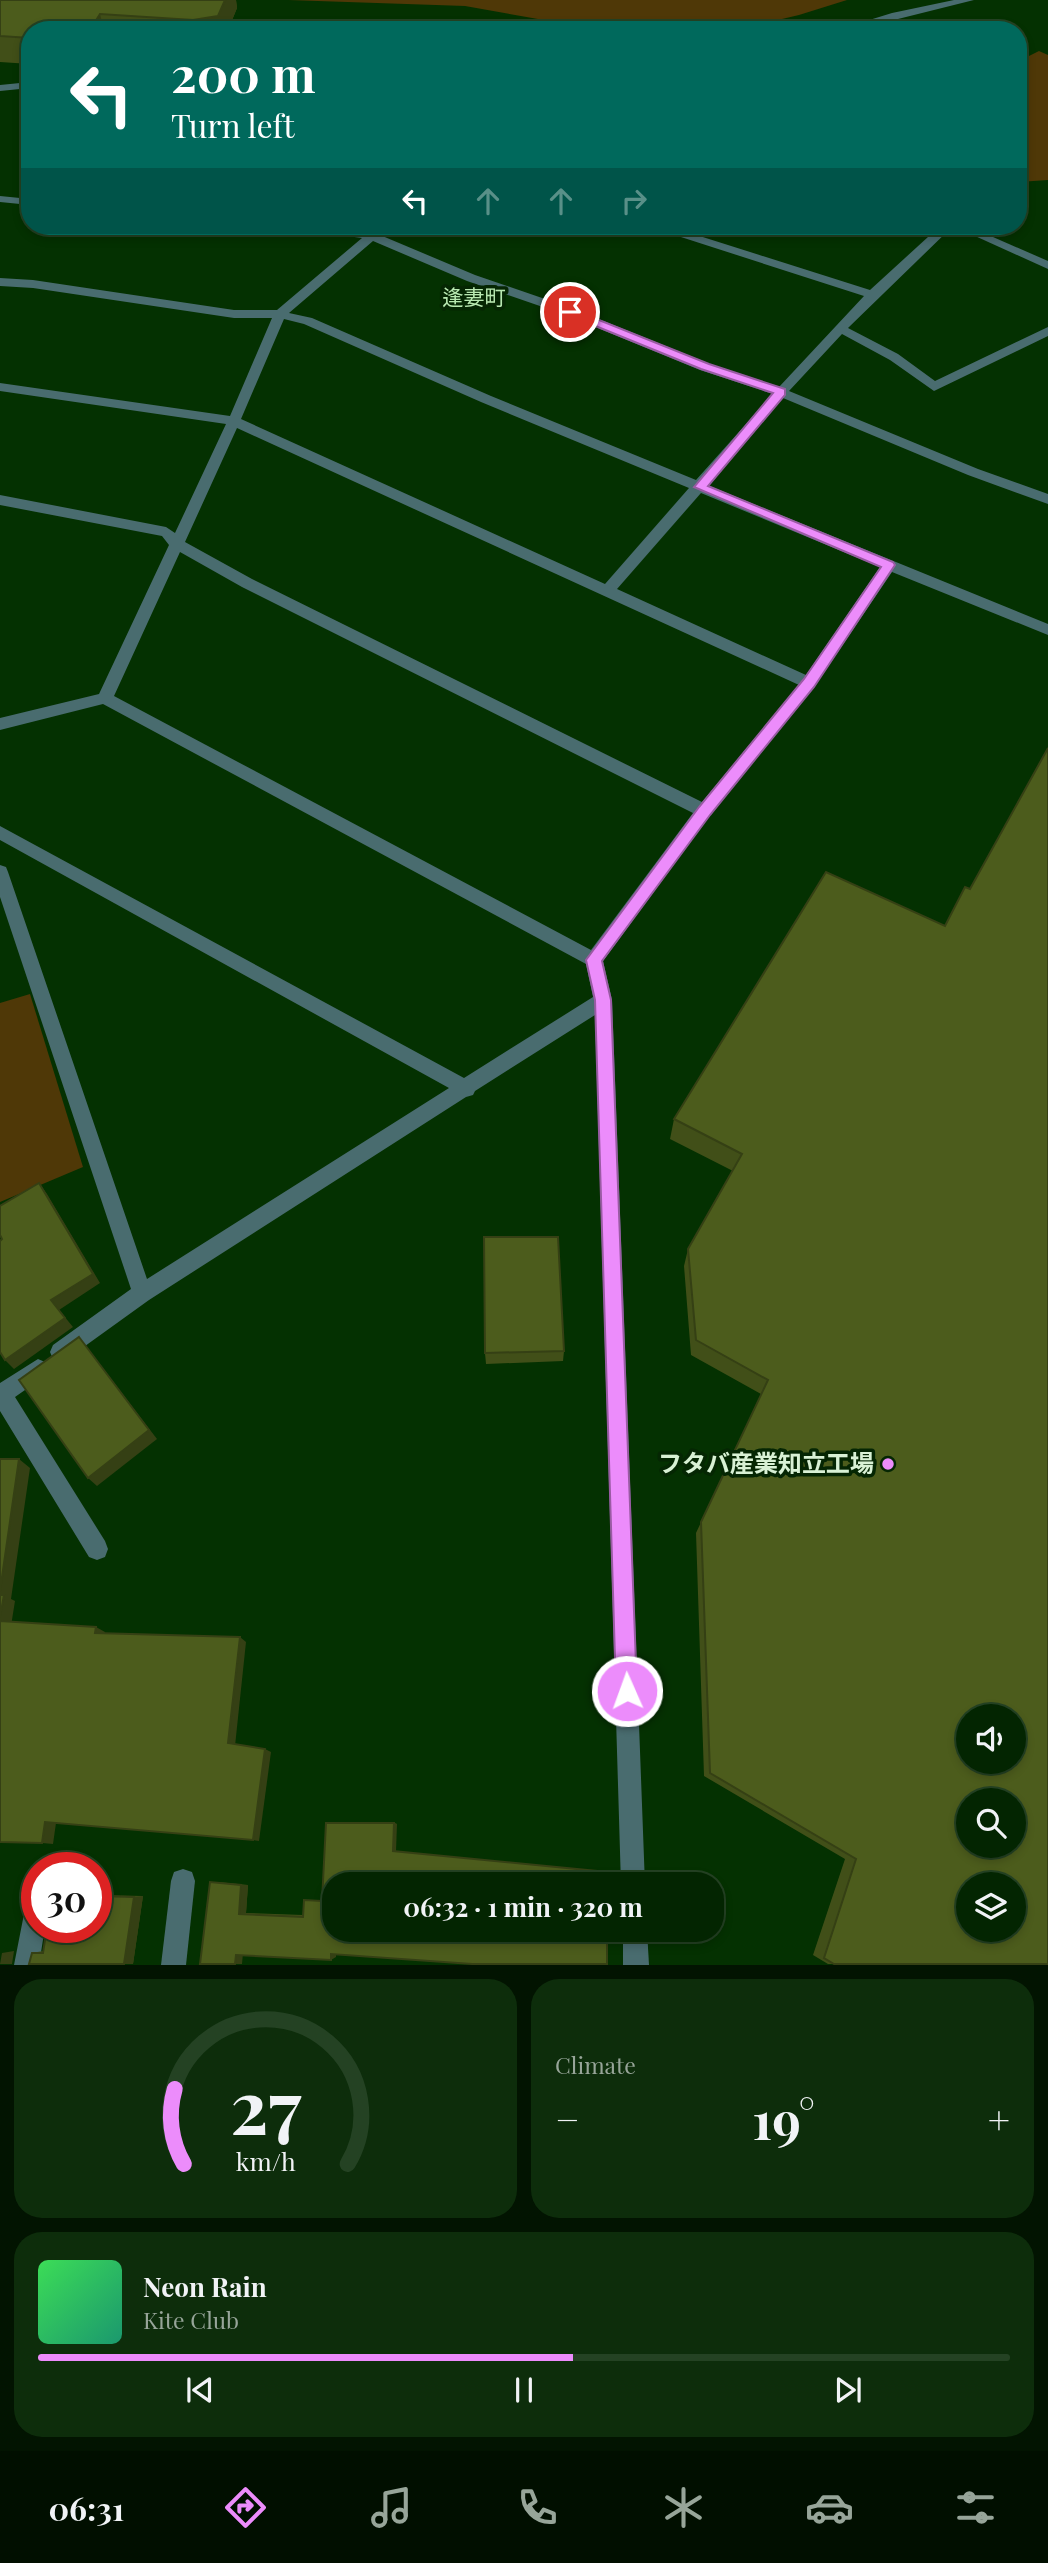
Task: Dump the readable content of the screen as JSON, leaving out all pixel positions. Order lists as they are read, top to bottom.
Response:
{
  "districts": ["逢妻町"],
  "places": ["フタバ産業知立工場"],
  "page": {
    "turn": ["200 m", "Turn left"],
    "limit": "30",
    "trip": "06:32 · 1 min · 320 m",
    "tile": "Climate",
    "heat": ["−", "19°", "+"],
    "song": ["Neon Rain", "Kite Club"],
    "tabs": "06:31",
    "gauge": ["27", "km/h"]
  }
}
